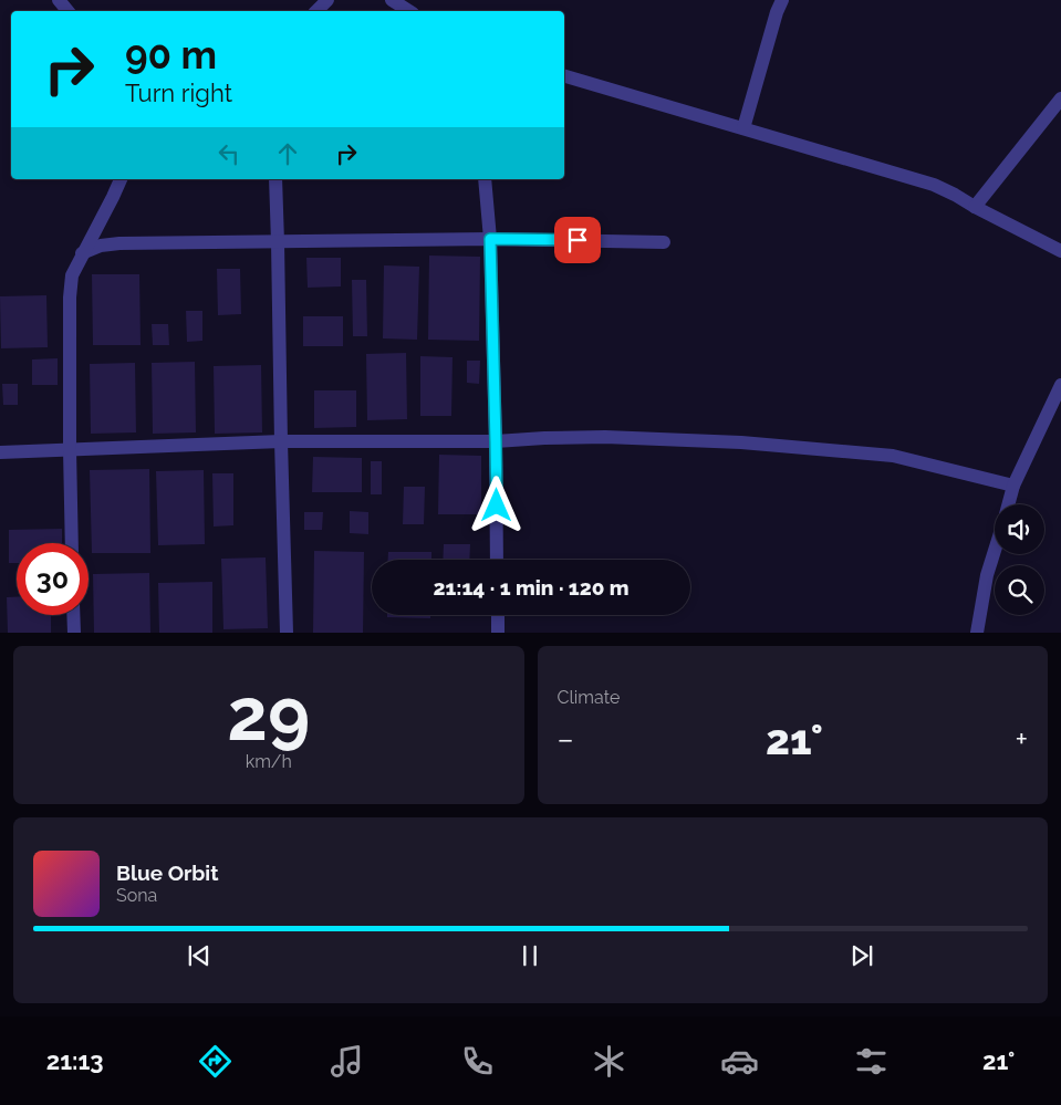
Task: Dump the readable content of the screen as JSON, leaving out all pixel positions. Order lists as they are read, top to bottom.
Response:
{
  "page": {
    "turn": ["90 m", "Turn right"],
    "limit": "30",
    "trip": "21:14 · 1 min · 120 m",
    "tile": [
      ["29", "km/h"],
      "Climate"
    ],
    "heat": ["−", "21°", "+"],
    "song": ["Blue Orbit", "Sona"],
    "tabs": ["21:13", "21°"]
  }
}
